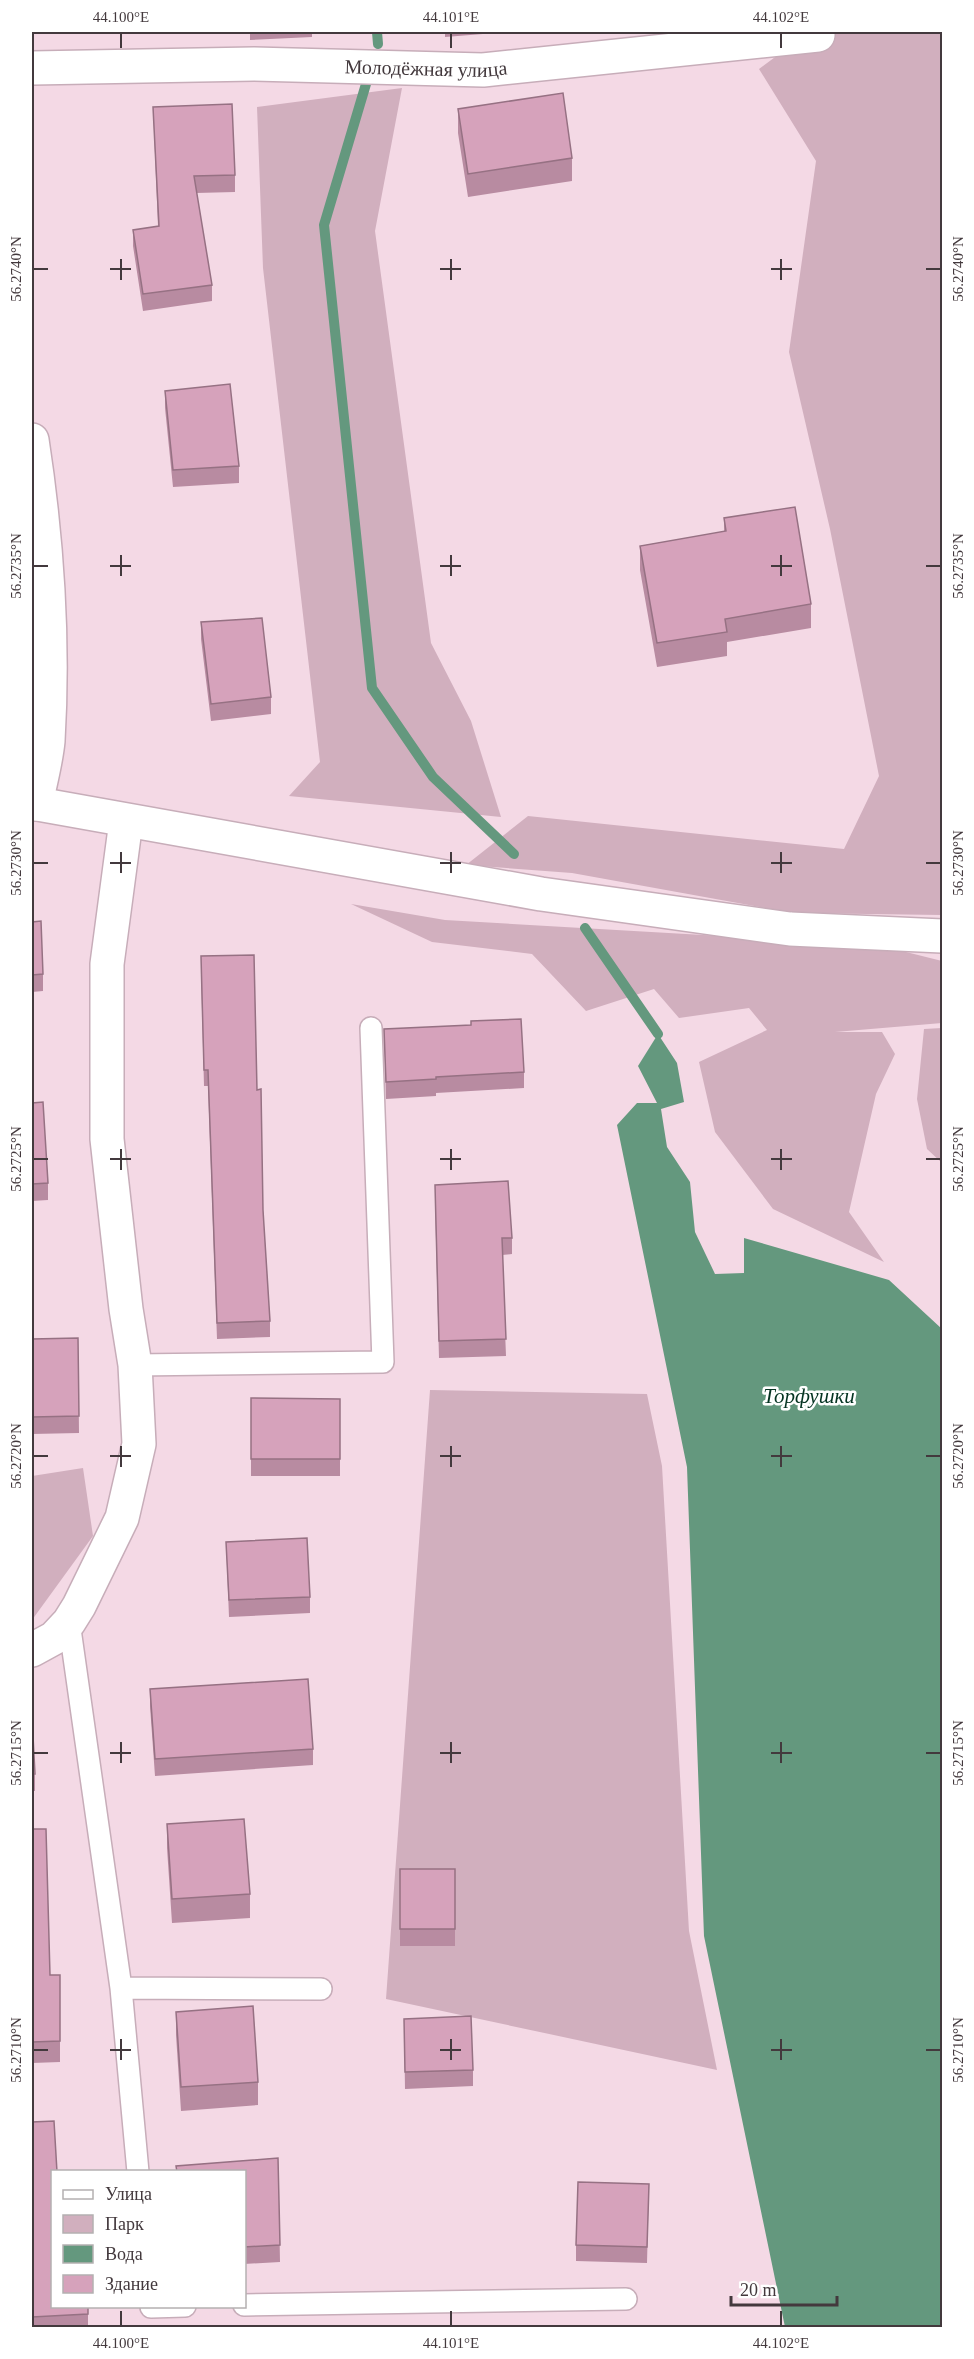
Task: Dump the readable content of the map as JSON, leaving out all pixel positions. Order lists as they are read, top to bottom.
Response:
{
  "streets": {
    "street": ["Молодёжная улица"]
  },
  "water": ["Торфушки"],
  "legend": [
    "Улица",
    "Парк",
    "Вода",
    "Здание"
  ],
  "scale_bar": "20 m",
  "coordinates": [
    "44.100°E",
    "44.101°E",
    "44.102°E",
    "56.2740°N",
    "56.2735°N",
    "56.2730°N",
    "56.2725°N",
    "56.2720°N",
    "56.2715°N",
    "56.2710°N"
  ]
}
